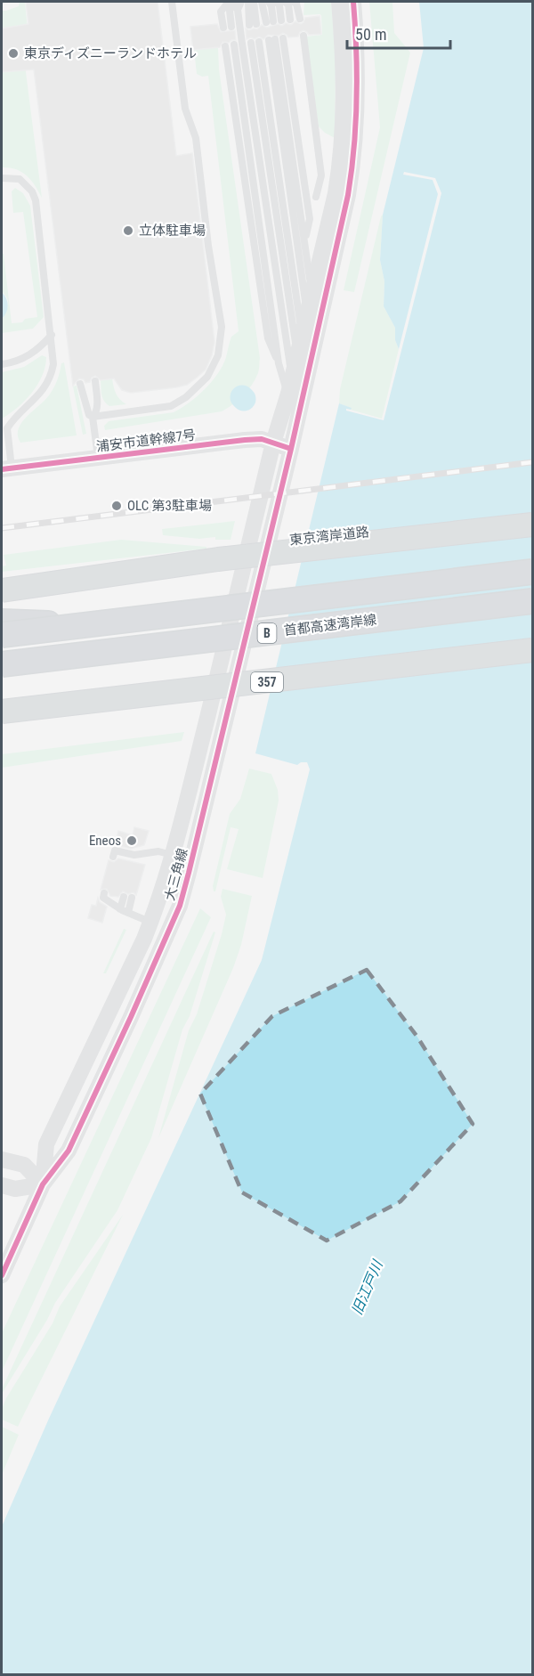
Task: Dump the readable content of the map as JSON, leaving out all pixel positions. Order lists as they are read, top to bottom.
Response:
{
  "streets": {
    "highway": [
      "東京湾岸道路",
      "首都高速湾岸線",
      "B",
      "357"
    ],
    "street": ["浦安市道幹線7号", "大三角線"]
  },
  "crossings": [
    ["浦安市道幹線7号", "大三角線"]
  ],
  "water": ["旧江戸川"],
  "places": [
    "東京ディズニーランドホテル",
    "立体駐車場",
    "OLC 第3駐車場",
    "Eneos"
  ],
  "scale_bar": "50 m"
}
